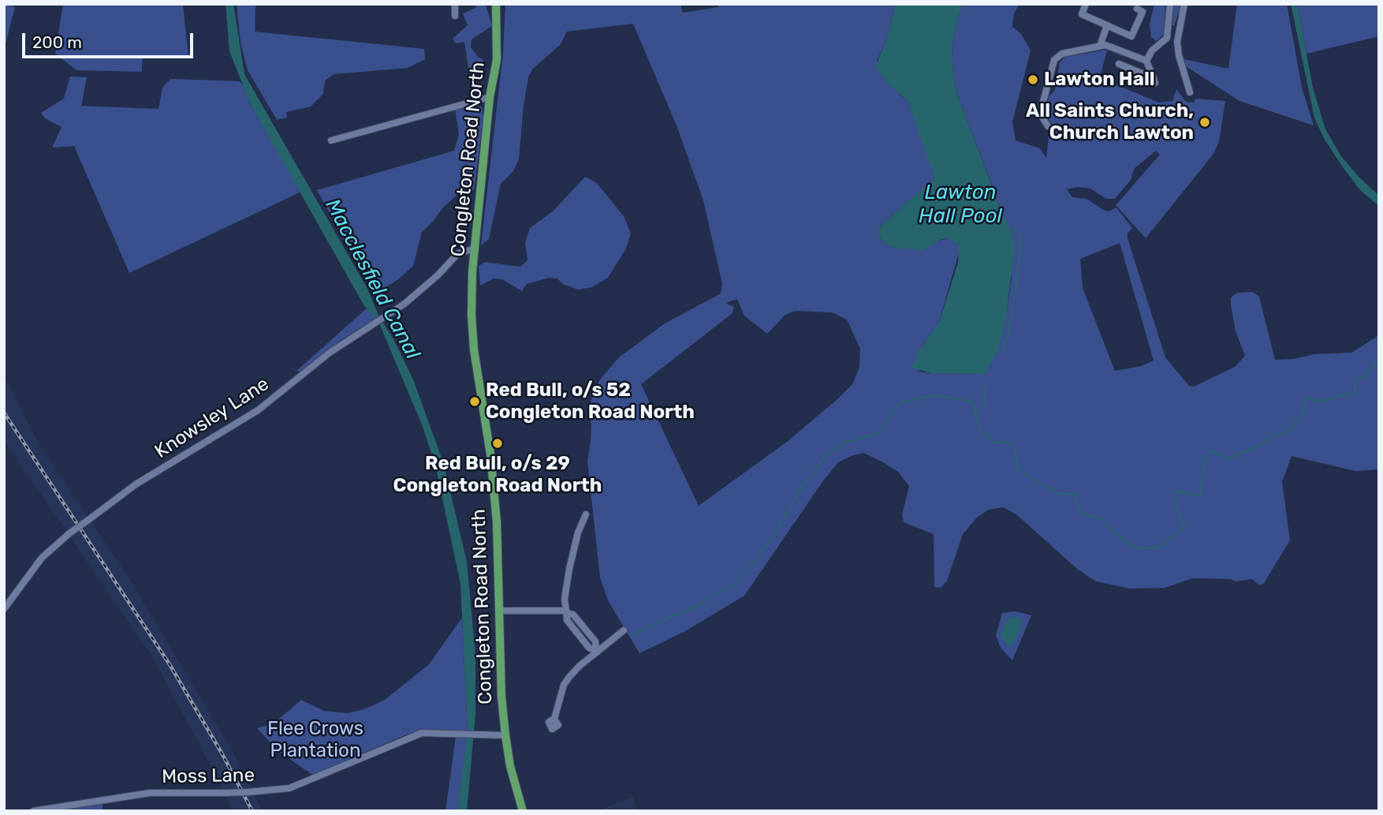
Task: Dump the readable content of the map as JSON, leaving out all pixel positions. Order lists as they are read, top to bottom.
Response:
{
  "streets": {
    "highway": ["Congleton Road North"],
    "street": ["Knowsley Lane", "Moss Lane"]
  },
  "crossings": [
    ["Congleton Road North", "Knowsley Lane"],
    ["Congleton Road North", "Moss Lane"]
  ],
  "water": ["Lawton Hall Pool", "Macclesfield Canal"],
  "parks": ["Flee Crows Plantation"],
  "places": [
    "Lawton Hall",
    "All Saints Church, Church Lawton",
    "Red Bull, o/s 52 Congleton Road North",
    "Red Bull, o/s 29 Congleton Road North"
  ],
  "scale_bar": "200 m"
}
